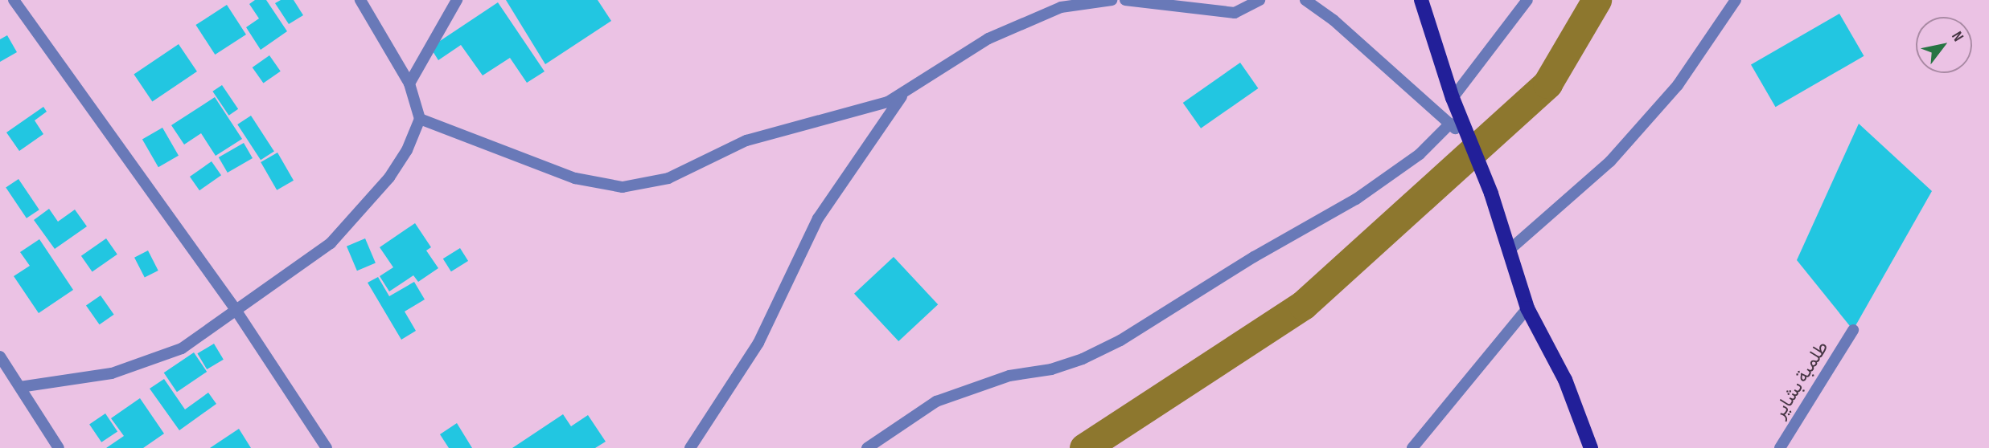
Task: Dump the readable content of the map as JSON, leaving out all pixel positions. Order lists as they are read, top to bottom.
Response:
{
  "streets": {
    "street": ["طلمبة بشاير"]
  },
  "north": "top right"
}
